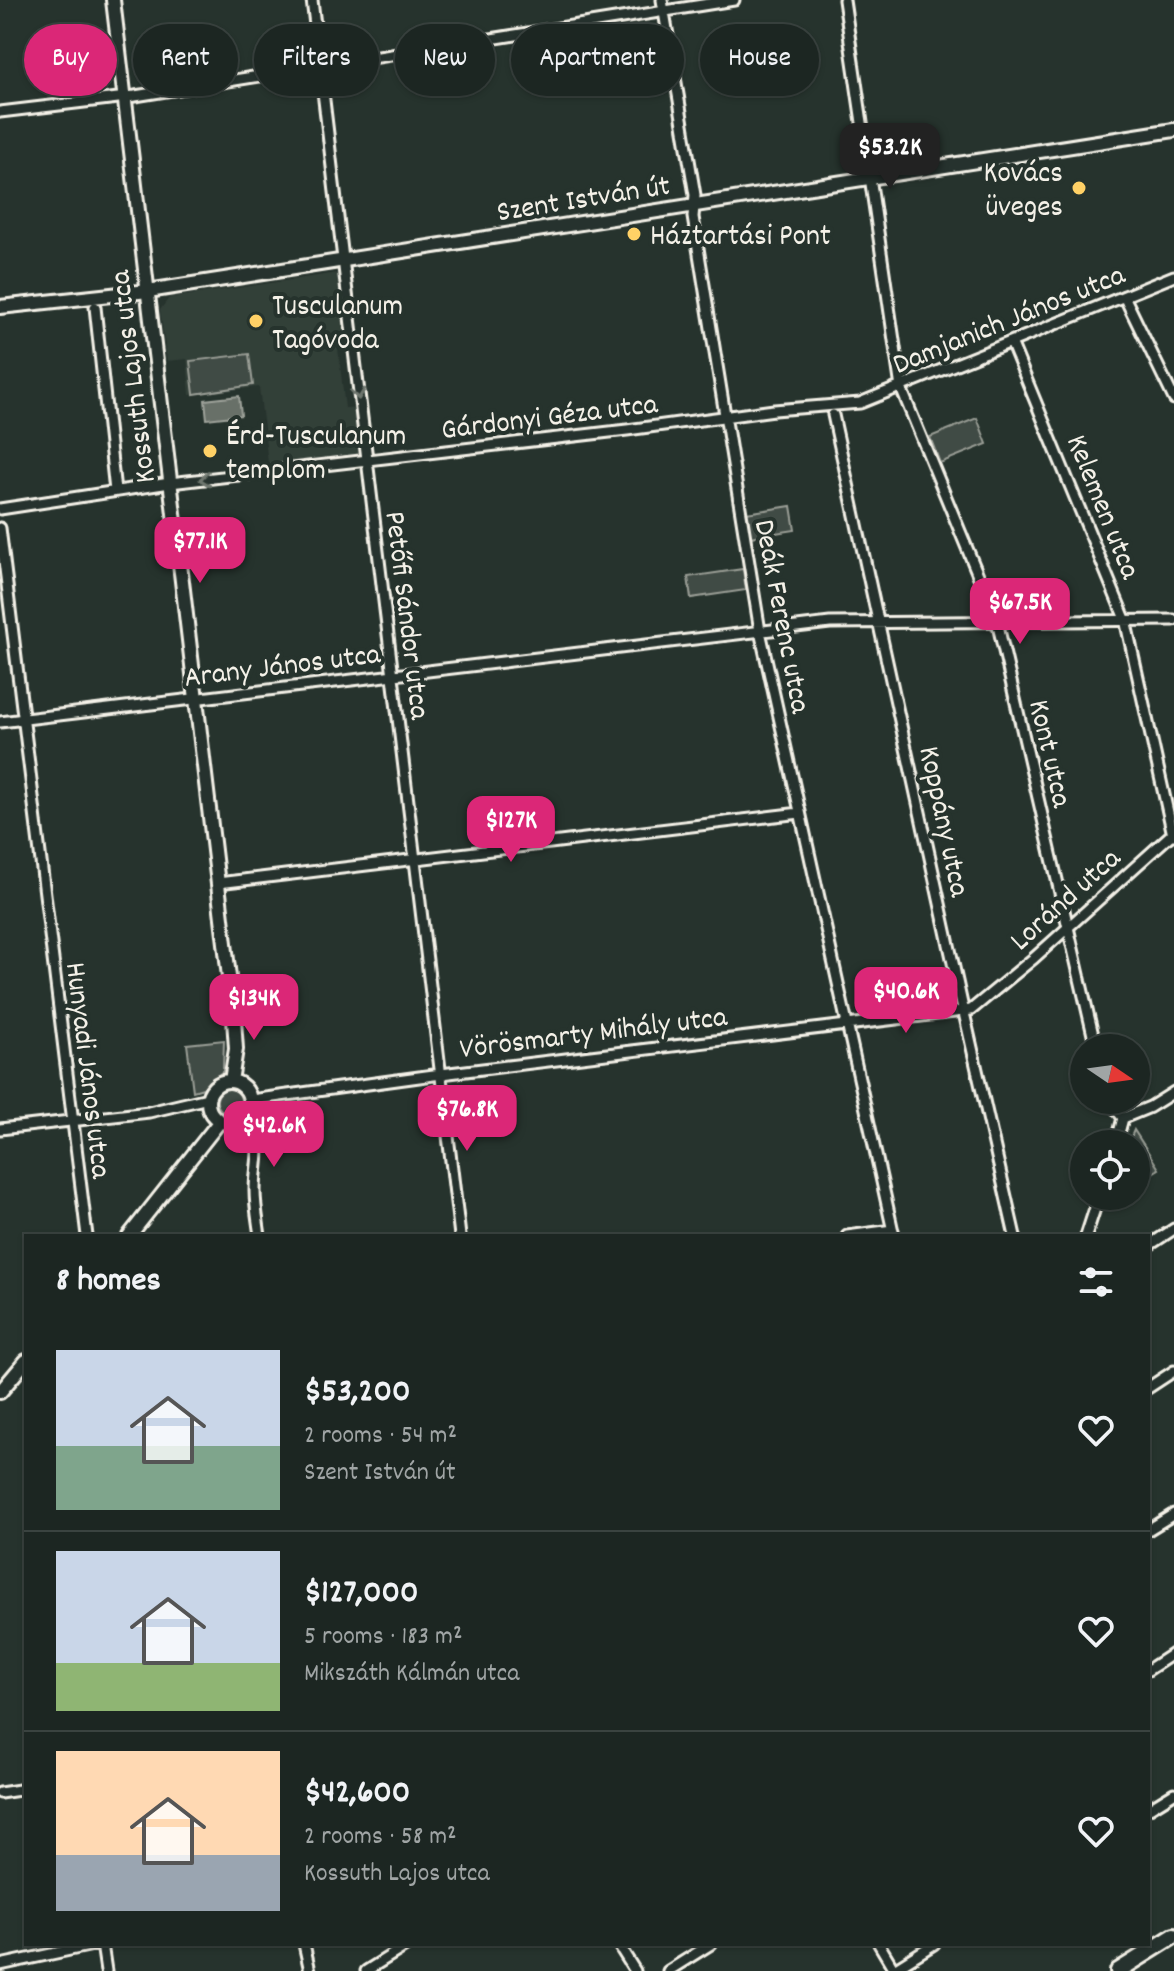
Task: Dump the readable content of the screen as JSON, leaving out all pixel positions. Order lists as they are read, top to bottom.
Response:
{
  "streets": {
    "street": [
      "Szent István út",
      "Damjanich János utca",
      "Kossuth Lajos utca",
      "Gárdonyi Géza utca",
      "Kelemen utca",
      "Petőfi Sándor utca",
      "Deák Ferenc utca",
      "Arany János utca",
      "Kont utca",
      "Koppány utca",
      "Loránd utca",
      "Vörösmarty Mihály utca",
      "Hunyadi János utca"
    ]
  },
  "crossings": [
    ["Szent István út", "Kossuth Lajos utca"],
    ["Szent István út", "Petőfi Sándor utca"],
    ["Szent István út", "Deák Ferenc utca"],
    ["Szent István út", "Kont utca"],
    ["Damjanich János utca", "Gárdonyi Géza utca"],
    ["Damjanich János utca", "Kelemen utca"],
    ["Damjanich János utca", "Deák Ferenc utca"],
    ["Damjanich János utca", "Kont utca"],
    ["Damjanich János utca", "Koppány utca"],
    ["Kossuth Lajos utca", "Gárdonyi Géza utca"],
    ["Kossuth Lajos utca", "Arany János utca"],
    ["Kossuth Lajos utca", "Vörösmarty Mihály utca"],
    ["Gárdonyi Géza utca", "Petőfi Sándor utca"],
    ["Gárdonyi Géza utca", "Deák Ferenc utca"],
    ["Kelemen utca", "Arany János utca"],
    ["Kelemen utca", "Loránd utca"],
    ["Petőfi Sándor utca", "Arany János utca"],
    ["Petőfi Sándor utca", "Vörösmarty Mihály utca"],
    ["Deák Ferenc utca", "Arany János utca"],
    ["Deák Ferenc utca", "Loránd utca"],
    ["Deák Ferenc utca", "Vörösmarty Mihály utca"],
    ["Arany János utca", "Kont utca"],
    ["Arany János utca", "Koppány utca"],
    ["Arany János utca", "Hunyadi János utca"],
    ["Kont utca", "Loránd utca"],
    ["Koppány utca", "Loránd utca"],
    ["Loránd utca", "Vörösmarty Mihály utca"]
  ],
  "places": [
    "Kovács üveges",
    "Háztartási Pont",
    "Tusculanum Tagóvoda",
    "Érd-Tusculanum templom"
  ],
  "north": "right",
  "page": {
    "chip": [
      "Buy",
      "Rent",
      "Filters",
      "New",
      "Apartment",
      "House"
    ],
    "price": [
      "$53.2K",
      "$77.1K",
      "$67.5K",
      "$127K",
      "$40.6K",
      "$134K",
      "$76.8K",
      "$42.6K"
    ],
    "heading": "8 homes",
    "list": [
      {
        "name": "$53,200",
        "note": "2 rooms · 54 m² · Szent István út"
      },
      {
        "name": "$127,000",
        "note": "5 rooms · 183 m² · Mikszáth Kálmán utca"
      },
      {
        "name": "$42,600",
        "note": "2 rooms · 58 m² · Kossuth Lajos utca"
      }
    ]
  }
}
